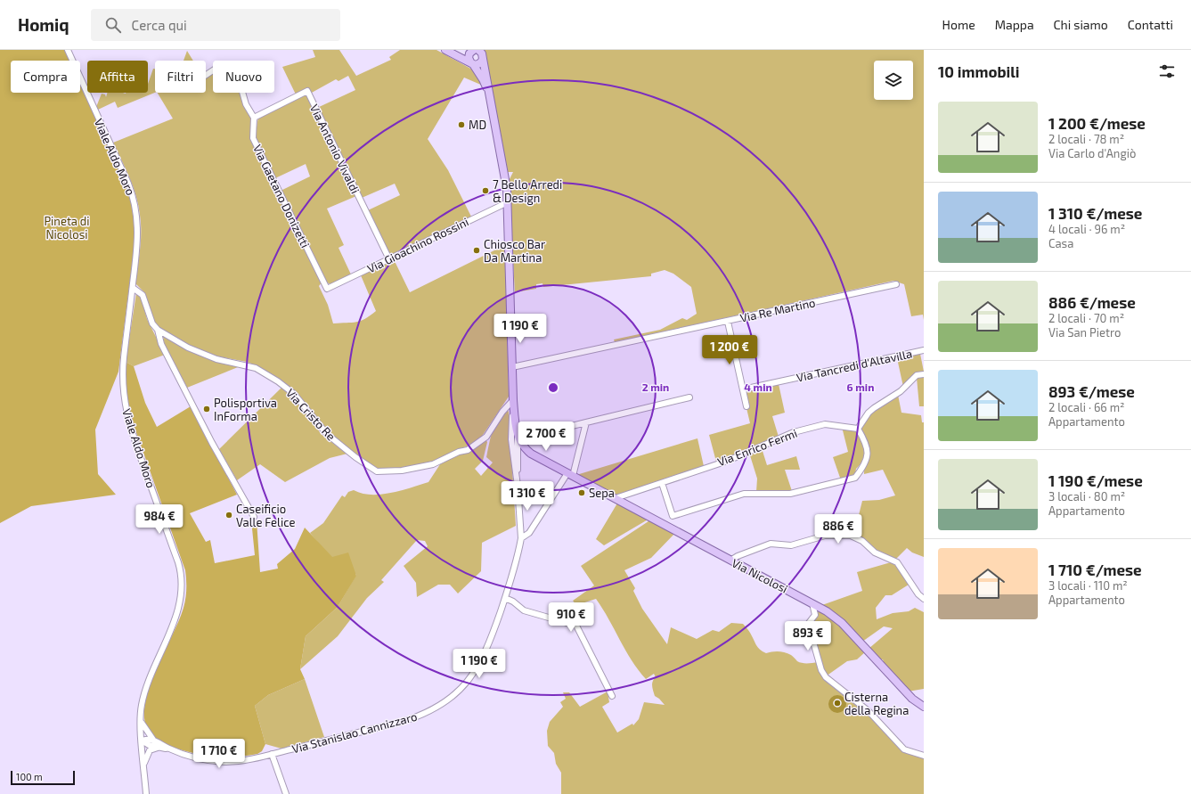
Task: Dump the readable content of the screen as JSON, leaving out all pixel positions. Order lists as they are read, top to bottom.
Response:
{
  "streets": {
    "main road": ["Via Nicolosi"],
    "street": [
      "Via Antonio Vivaldi",
      "Viale Aldo Moro",
      "Via Gaetano Donizetti",
      "Via Gioachino Rossini",
      "Via Re Martino",
      "Via Tancredi d'Altavilla",
      "Via Cristo Re",
      "Via Enrico Fermi",
      "Via Stanislao Cannizzaro"
    ]
  },
  "crossings": [
    ["Via Antonio Vivaldi", "Via Gaetano Donizetti"],
    ["Via Antonio Vivaldi", "Via Gioachino Rossini"],
    ["Via Gaetano Donizetti", "Via Gioachino Rossini"],
    ["Via Enrico Fermi", "Via Nicolosi"]
  ],
  "parks": ["Pineta di Nicolosi"],
  "places": [
    "MD",
    "7 Bello Arredi & Design",
    "Chiosco Bar Da Martina",
    "Polisportiva InForma",
    "Sepa",
    "Caseificio Valle Felice",
    "Cisterna della Regina"
  ],
  "scale_bar": "100 m",
  "page": {
    "header": "Homiq",
    "search": "Cerca qui",
    "nav": [
      "Home",
      "Mappa",
      "Chi siamo",
      "Contatti"
    ],
    "heading": "10 immobili",
    "chip": [
      "Compra",
      "Affitta",
      "Filtri",
      "Nuovo"
    ],
    "list": [
      {
        "name": "1 200 €/mese",
        "note": "2 locali · 78 m² · Via Carlo d'Angiò"
      },
      {
        "name": "1 310 €/mese",
        "note": "4 locali · 96 m² · Casa"
      },
      {
        "name": "886 €/mese",
        "note": "2 locali · 70 m² · Via San Pietro"
      },
      {
        "name": "893 €/mese",
        "note": "2 locali · 66 m² · Appartamento"
      },
      {
        "name": "1 190 €/mese",
        "note": "3 locali · 80 m² · Appartamento"
      },
      {
        "name": "1 710 €/mese",
        "note": "3 locali · 110 m² · Appartamento"
      }
    ],
    "price": [
      "1 190 €",
      "1 200 €",
      "2 700 €",
      "1 310 €",
      "984 €",
      "886 €",
      "910 €",
      "893 €",
      "1 190 €",
      "1 710 €"
    ],
    "scale": "100 m"
  },
  "rings": ["2 min", "4 min", "6 min"]
}
